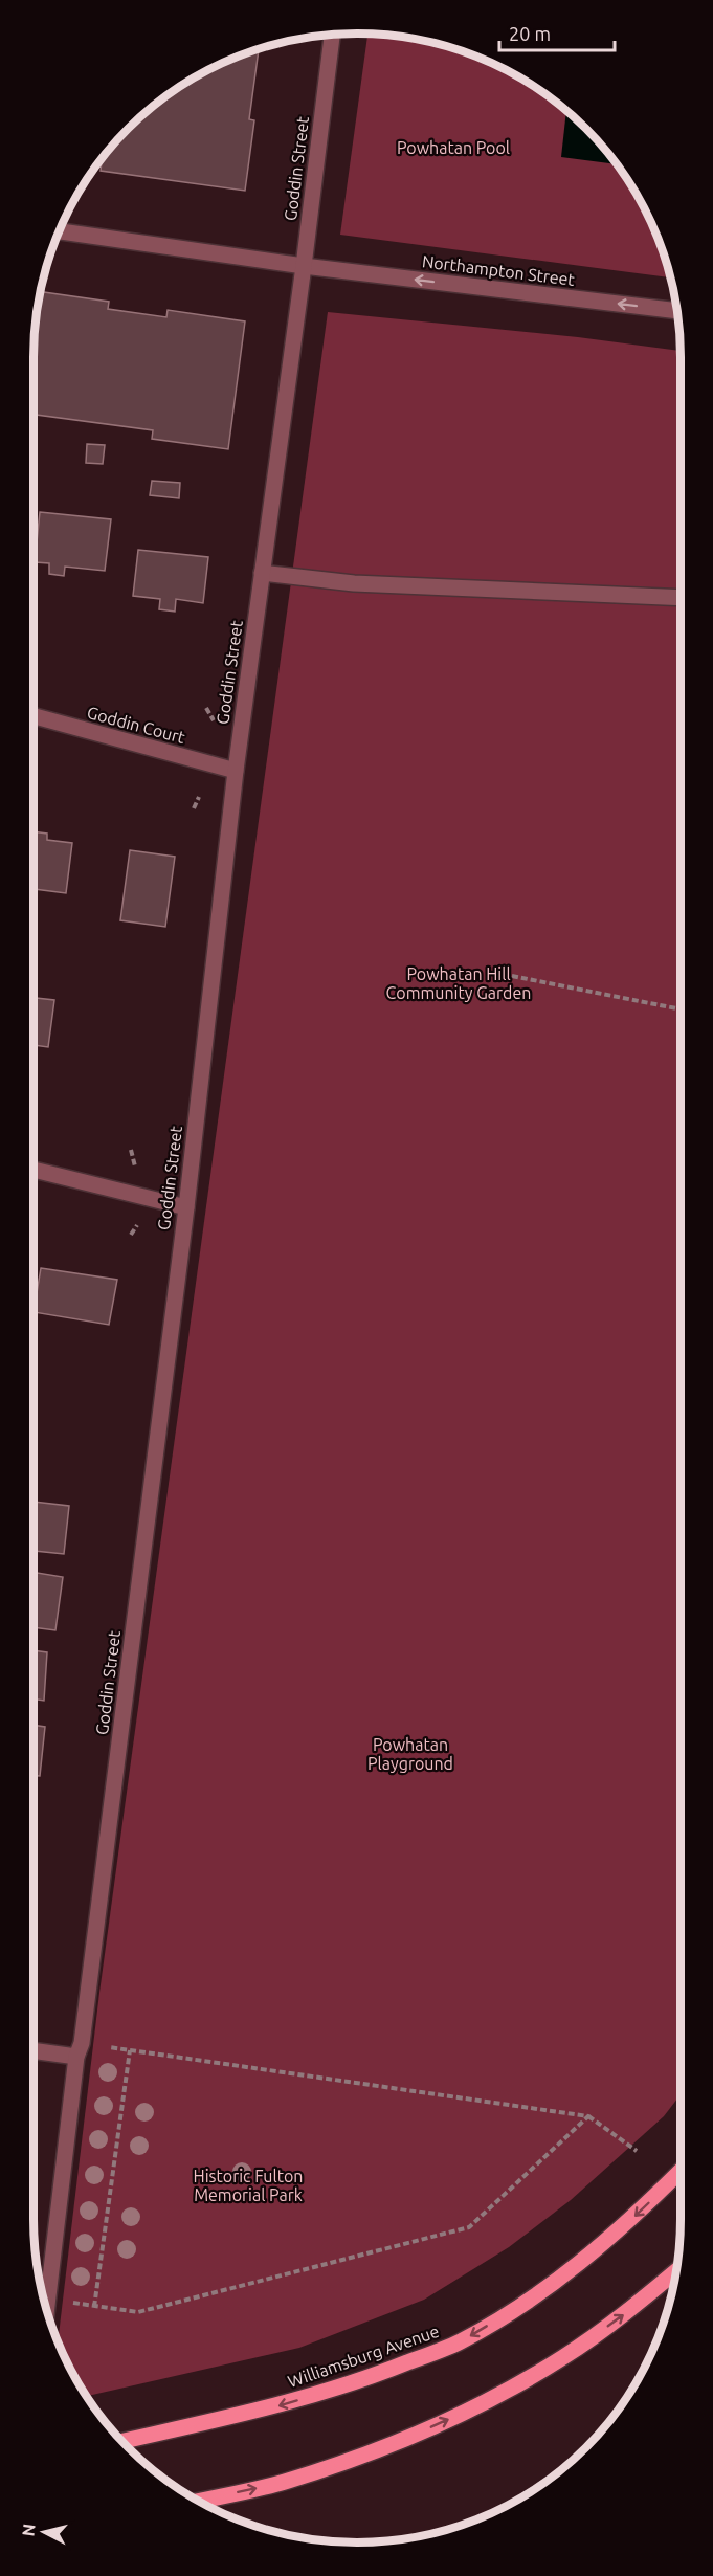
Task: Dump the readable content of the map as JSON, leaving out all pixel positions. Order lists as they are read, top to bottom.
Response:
{
  "streets": {
    "main road": ["Williamsburg Avenue"],
    "street": ["Goddin Street", "Northampton Street", "Goddin Court"]
  },
  "crossings": [
    ["Goddin Street", "Northampton Street"],
    ["Goddin Street", "Goddin Court"]
  ],
  "one_way": ["Northampton Street"],
  "parks": [
    "Powhatan Pool",
    "Powhatan Hill Community Garden",
    "Powhatan Playground",
    "Historic Fulton Memorial Park"
  ],
  "scale_bar": "20 m",
  "north": "left"
}
